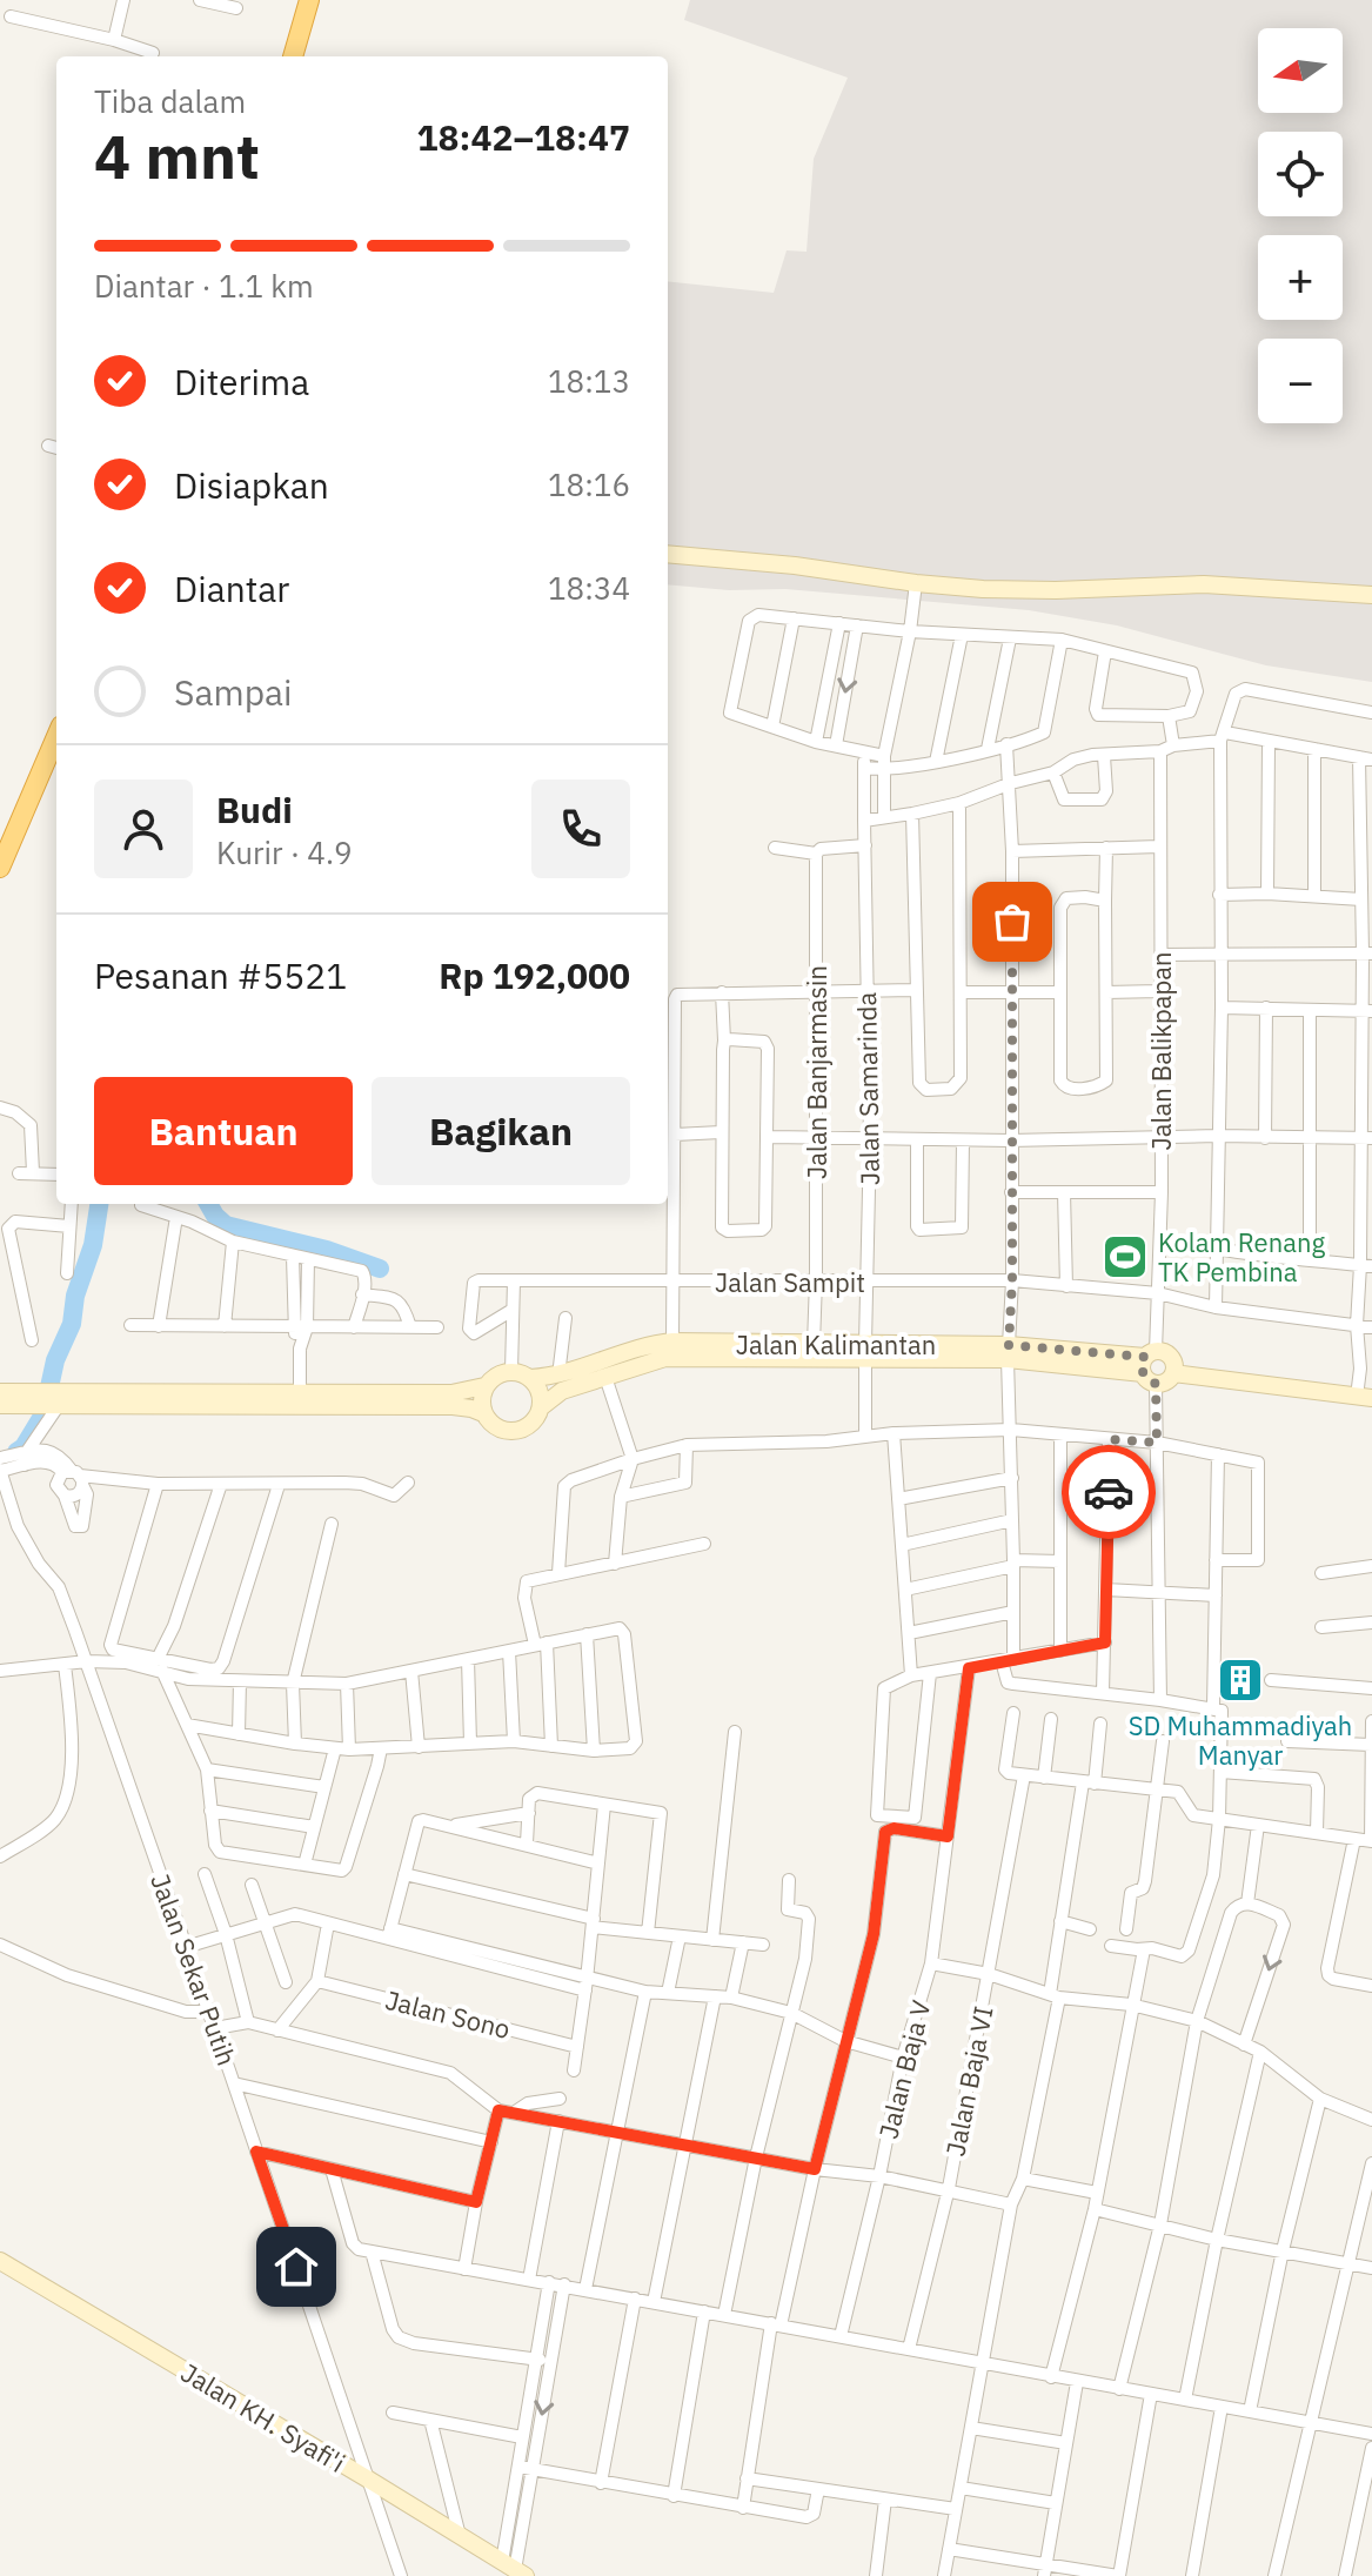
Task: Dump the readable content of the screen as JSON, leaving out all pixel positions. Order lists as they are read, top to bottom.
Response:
{
  "streets": {
    "main road": ["Jalan Kalimantan", "Jalan KH. Syafi'i"],
    "street": [
      "Jalan Balikpapan",
      "Jalan Banjarmasin",
      "Jalan Samarinda",
      "Jalan Sampit",
      "Jalan Sekar Putih",
      "Jalan Sono",
      "Jalan Baja V",
      "Jalan Baja VI"
    ]
  },
  "crossings": [
    ["Jalan Balikpapan", "Jalan Sampit"],
    ["Jalan Balikpapan", "Jalan Kalimantan"],
    ["Jalan Banjarmasin", "Jalan Sampit"],
    ["Jalan Banjarmasin", "Jalan Kalimantan"],
    ["Jalan Samarinda", "Jalan Sampit"],
    ["Jalan Samarinda", "Jalan Kalimantan"],
    ["Jalan Sekar Putih", "Jalan KH. Syafi'i"]
  ],
  "places": {
    "sports": ["Kolam Renang TK Pembina"],
    "building": ["SD Muhammadiyah Manyar"]
  },
  "north": "left",
  "page": {
    "map_buttons": ["+", "−"],
    "heading": ["4 mnt", "Tiba dalam", "18:42–18:47"],
    "panel": [
      "Budi",
      "Kurir · 4.9",
      "Pesanan #5521",
      "Rp 192,000"
    ],
    "bar": "Diantar · 1.1 km",
    "list": [
      ["Diterima", "18:13"],
      ["Disiapkan", "18:16"],
      ["Diantar", "18:34"],
      "Sampai"
    ],
    "buttons": ["Bantuan", "Bagikan"]
  }
}
